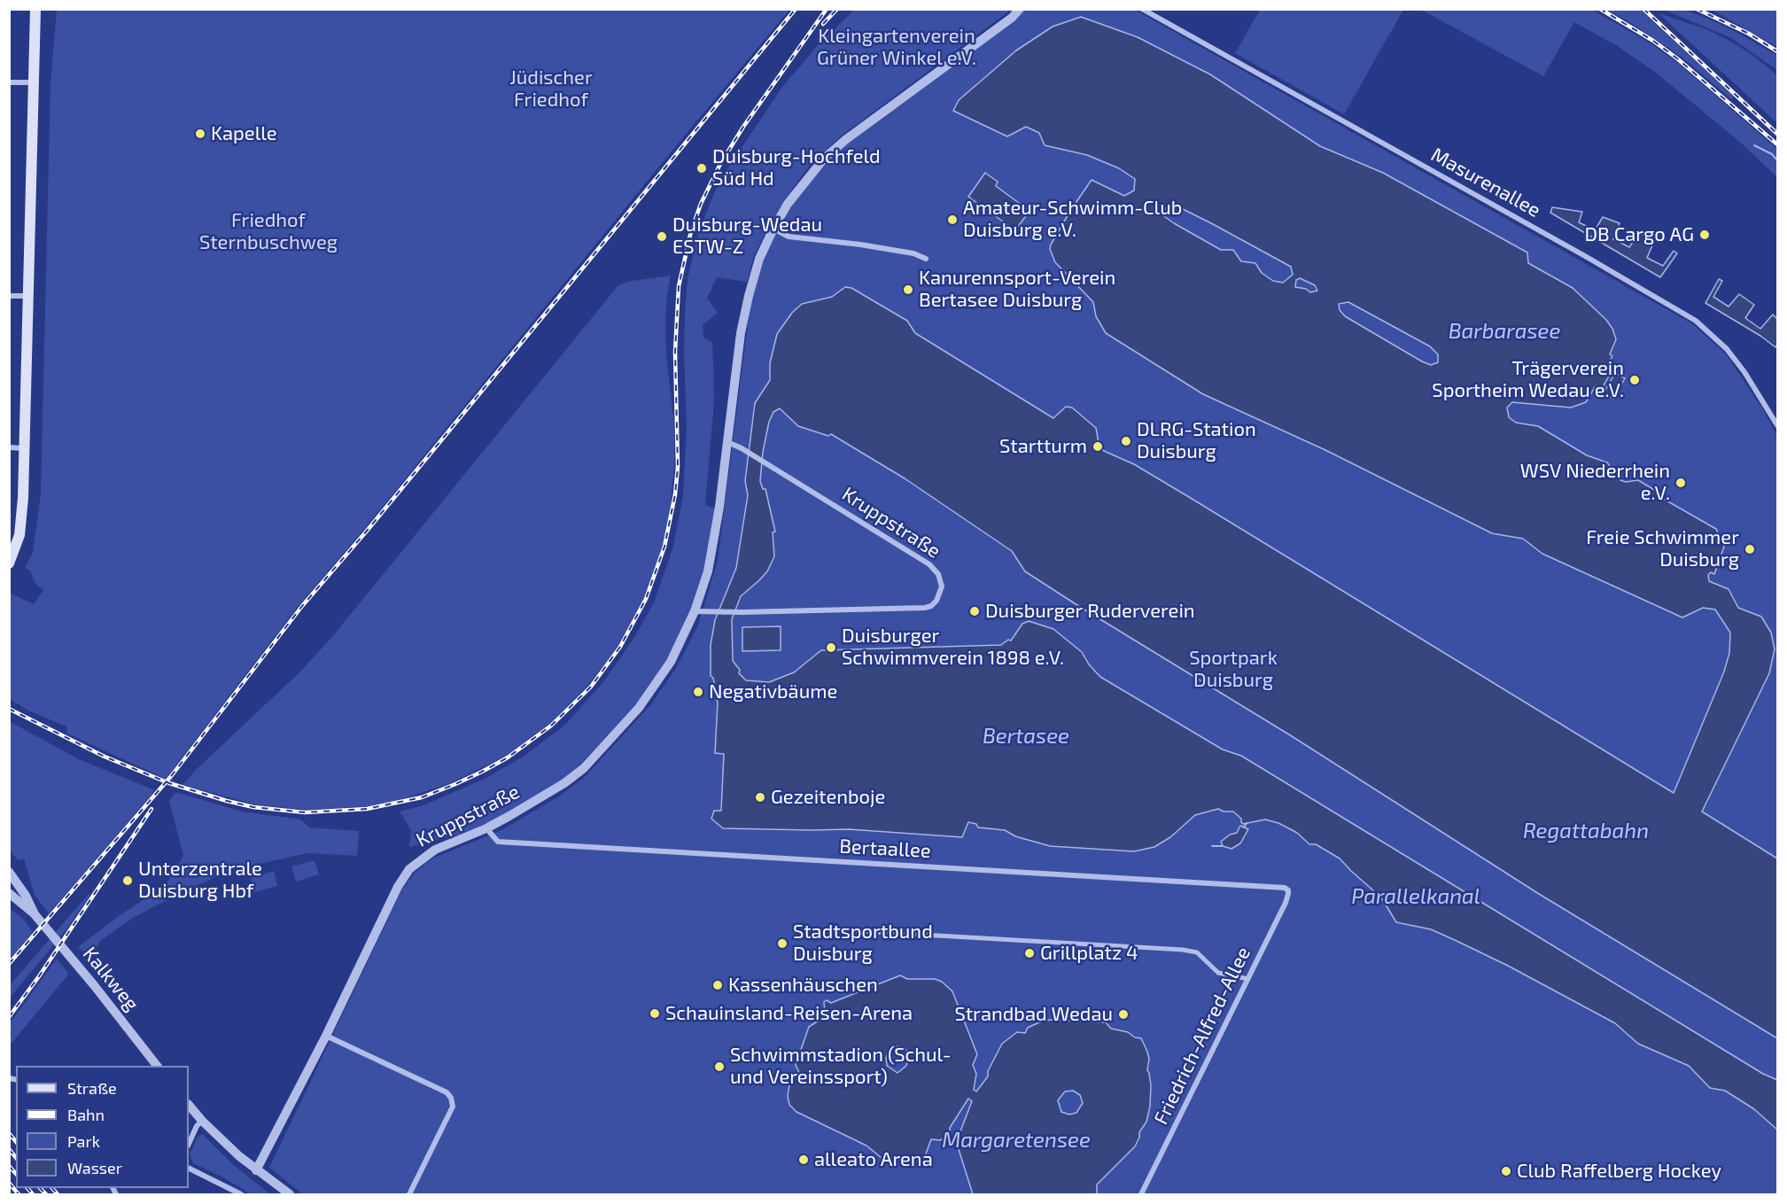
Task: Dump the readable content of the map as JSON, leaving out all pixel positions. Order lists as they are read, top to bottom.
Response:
{
  "streets": {
    "street": [
      "Masurenallee",
      "Kruppstraße",
      "Bertaallee",
      "Kalkweg",
      "Friedrich-Alfred-Allee"
    ]
  },
  "crossings": [
    ["Kruppstraße", "Bertaallee"],
    ["Bertaallee", "Friedrich-Alfred-Allee"]
  ],
  "water": [
    "Barbarasee",
    "Bertasee",
    "Regattabahn",
    "Parallelkanal",
    "Margaretensee"
  ],
  "parks": [
    "Kleingartenverein Grüner Winkel e.V.",
    "Jüdischer Friedhof",
    "Friedhof Sternbuschweg",
    "Sportpark Duisburg"
  ],
  "places": [
    "Kapelle",
    "Duisburg-Hochfeld Süd Hd",
    "Amateur-Schwimm-Club Duisburg e.V.",
    "DB Cargo AG",
    "Duisburg-Wedau ESTW-Z",
    "Kanurennsport-Verein Bertasee Duisburg",
    "Trägerverein Sportheim Wedau e.V.",
    "DLRG-Station Duisburg",
    "Startturm",
    "WSV Niederrhein e.V.",
    "Freie Schwimmer Duisburg",
    "Duisburger Ruderverein",
    "Duisburger Schwimmverein 1898 e.V.",
    "Negativbäume",
    "Gezeitenboje",
    "Unterzentrale Duisburg Hbf",
    "Stadtsportbund Duisburg",
    "Grillplatz 4",
    "Kassenhäuschen",
    "Schauinsland-Reisen-Arena",
    "Strandbad Wedau",
    "Schwimmstadion (Schul- und Vereinssport)",
    "alleato Arena",
    "Club Raffelberg Hockey"
  ],
  "legend": [
    "Straße",
    "Bahn",
    "Park",
    "Wasser"
  ]
}
